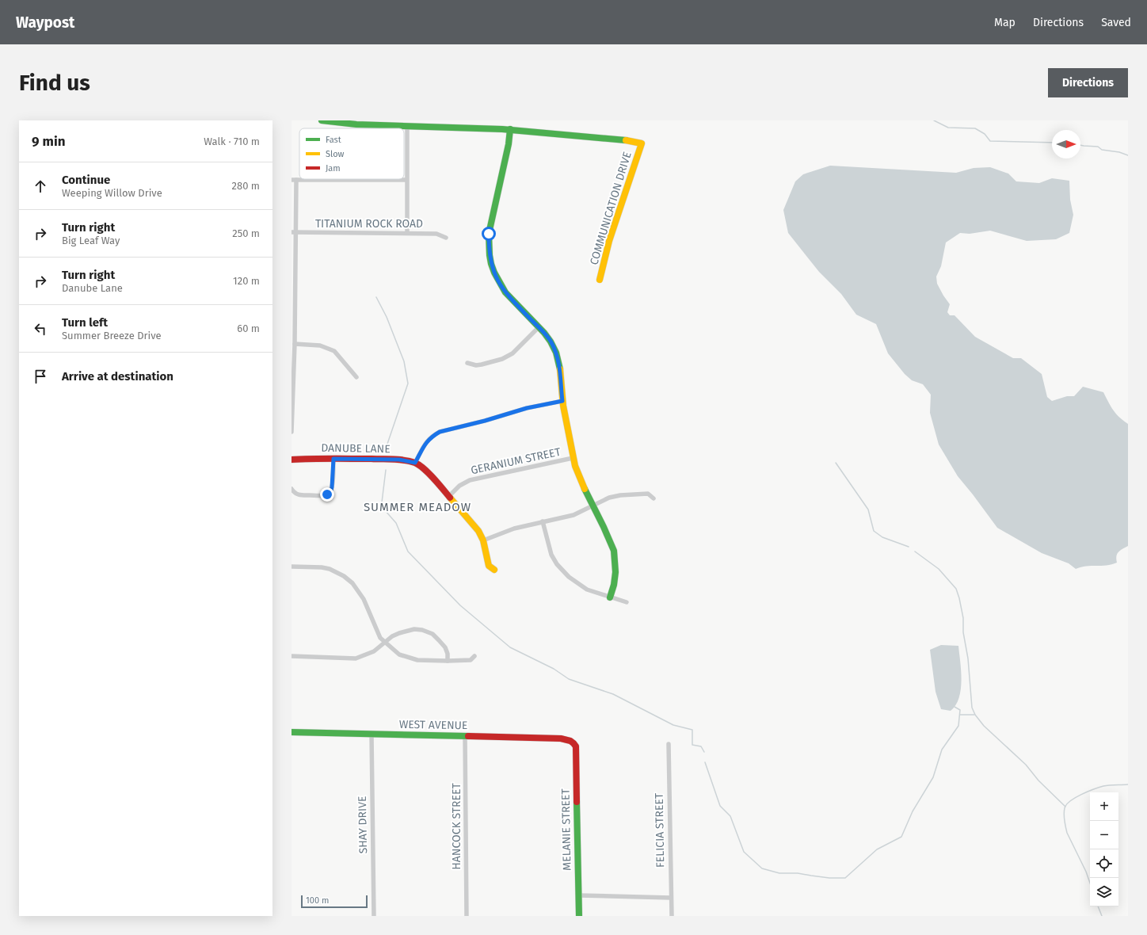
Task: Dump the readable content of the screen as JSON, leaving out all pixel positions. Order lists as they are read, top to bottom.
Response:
{
  "streets": {
    "street": [
      "COMMUNICATION DRIVE",
      "TITANIUM ROCK ROAD",
      "DANUBE LANE",
      "GERANIUM STREET",
      "WEST AVENUE",
      "SHAY DRIVE",
      "HANCOCK STREET",
      "MELANIE STREET",
      "FELICIA STREET"
    ]
  },
  "crossings": [
    ["DANUBE LANE", "GERANIUM STREET"],
    ["WEST AVENUE", "SHAY DRIVE"],
    ["WEST AVENUE", "HANCOCK STREET"],
    ["WEST AVENUE", "MELANIE STREET"]
  ],
  "districts": ["SUMMER MEADOW"],
  "legend": ["Fast", "Slow", "Jam"],
  "scale_bar": "100 m",
  "north": "right",
  "page": {
    "header": "Waypost",
    "nav": ["Map", "Directions", "Saved"],
    "buttons": "Directions",
    "title": "Find us",
    "heading": ["9 min", "Walk · 710 m"],
    "list": [
      ["Continue", "Weeping Willow Drive", "280 m"],
      ["Turn right", "Big Leaf Way", "250 m"],
      ["Turn right", "Danube Lane", "120 m"],
      ["Turn left", "Summer Breeze Drive", "60 m"],
      "Arrive at destination"
    ],
    "map_buttons": ["+", "−"],
    "scale": "100 m"
  }
}
